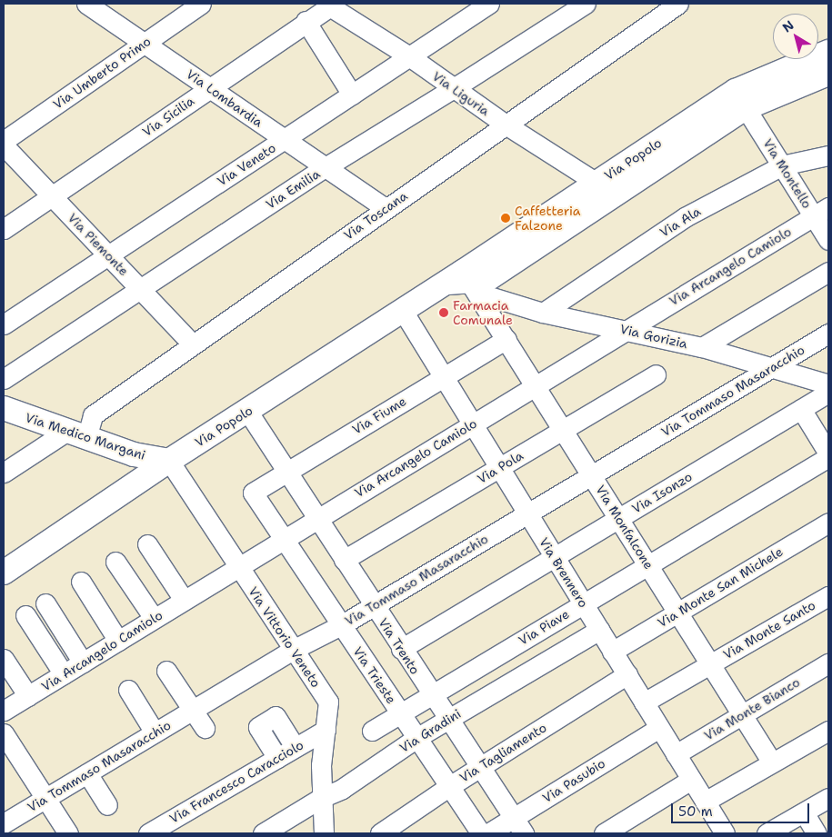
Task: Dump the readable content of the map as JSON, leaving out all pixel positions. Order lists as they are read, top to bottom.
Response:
{
  "streets": {
    "street": [
      "Via Umberto Primo",
      "Via Liguria",
      "Via Lombardia",
      "Via Sicilia",
      "Via Popolo",
      "Via Veneto",
      "Via Montello",
      "Via Emilia",
      "Via Toscana",
      "Via Ala",
      "Via Piemonte",
      "Via Arcangelo Camiolo",
      "Via Gorizia",
      "Via Tommaso Masaracchio",
      "Via Fiume",
      "Via Medico Margani",
      "Via Pola",
      "Via Isonzo",
      "Via Monfalcone",
      "Via Brennero",
      "Via Monte San Michele",
      "Via Piave",
      "Via Monte Santo",
      "Via Vittorio Veneto",
      "Via Trento",
      "Via Trieste",
      "Via Monte Bianco",
      "Via Gradini",
      "Via Tagliamento",
      "Via Pasubio",
      "Via Francesco Caracciolo"
    ]
  },
  "crossings": [
    ["Via Umberto Primo", "Via Lombardia"],
    ["Via Liguria", "Via Sicilia"],
    ["Via Liguria", "Via Popolo"],
    ["Via Liguria", "Via Veneto"],
    ["Via Liguria", "Via Emilia"],
    ["Via Liguria", "Via Toscana"],
    ["Via Lombardia", "Via Sicilia"],
    ["Via Lombardia", "Via Veneto"],
    ["Via Lombardia", "Via Emilia"],
    ["Via Lombardia", "Via Toscana"],
    ["Via Sicilia", "Via Piemonte"],
    ["Via Popolo", "Via Montello"],
    ["Via Popolo", "Via Gorizia"],
    ["Via Popolo", "Via Medico Margani"],
    ["Via Popolo", "Via Monfalcone"],
    ["Via Popolo", "Via Brennero"],
    ["Via Popolo", "Via Vittorio Veneto"],
    ["Via Popolo", "Via Trento"],
    ["Via Veneto", "Via Piemonte"],
    ["Via Montello", "Via Ala"],
    ["Via Montello", "Via Arcangelo Camiolo"],
    ["Via Emilia", "Via Piemonte"],
    ["Via Toscana", "Via Piemonte"],
    ["Via Toscana", "Via Medico Margani"],
    ["Via Ala", "Via Gorizia"],
    ["Via Arcangelo Camiolo", "Via Gorizia"],
    ["Via Arcangelo Camiolo", "Via Monfalcone"],
    ["Via Arcangelo Camiolo", "Via Brennero"],
    ["Via Arcangelo Camiolo", "Via Vittorio Veneto"],
    ["Via Arcangelo Camiolo", "Via Trento"],
    ["Via Arcangelo Camiolo", "Via Trieste"],
    ["Via Gorizia", "Via Tommaso Masaracchio"],
    ["Via Gorizia", "Via Monfalcone"],
    ["Via Tommaso Masaracchio", "Via Monfalcone"],
    ["Via Tommaso Masaracchio", "Via Brennero"],
    ["Via Tommaso Masaracchio", "Via Vittorio Veneto"],
    ["Via Tommaso Masaracchio", "Via Trento"],
    ["Via Tommaso Masaracchio", "Via Trieste"],
    ["Via Fiume", "Via Monfalcone"],
    ["Via Fiume", "Via Brennero"],
    ["Via Fiume", "Via Trento"],
    ["Via Fiume", "Via Trieste"],
    ["Via Medico Margani", "Via Vittorio Veneto"],
    ["Via Pola", "Via Monfalcone"],
    ["Via Pola", "Via Brennero"],
    ["Via Pola", "Via Trento"],
    ["Via Isonzo", "Via Monfalcone"],
    ["Via Isonzo", "Via Brennero"],
    ["Via Isonzo", "Via Trento"],
    ["Via Monfalcone", "Via Monte San Michele"],
    ["Via Monfalcone", "Via Piave"],
    ["Via Monfalcone", "Via Monte Santo"],
    ["Via Monfalcone", "Via Monte Bianco"],
    ["Via Brennero", "Via Monte San Michele"],
    ["Via Brennero", "Via Piave"],
    ["Via Brennero", "Via Monte Santo"],
    ["Via Brennero", "Via Monte Bianco"],
    ["Via Brennero", "Via Gradini"],
    ["Via Brennero", "Via Tagliamento"],
    ["Via Brennero", "Via Pasubio"],
    ["Via Piave", "Via Trento"],
    ["Via Piave", "Via Trieste"],
    ["Via Vittorio Veneto", "Via Gradini"],
    ["Via Vittorio Veneto", "Via Francesco Caracciolo"],
    ["Via Trento", "Via Gradini"],
    ["Via Trento", "Via Tagliamento"],
    ["Via Trento", "Via Pasubio"],
    ["Via Trieste", "Via Gradini"],
    ["Via Trieste", "Via Tagliamento"]
  ],
  "places": ["Caffetteria Falzone", "Farmacia Comunale"],
  "scale_bar": "50 m",
  "north": "top left"
}
